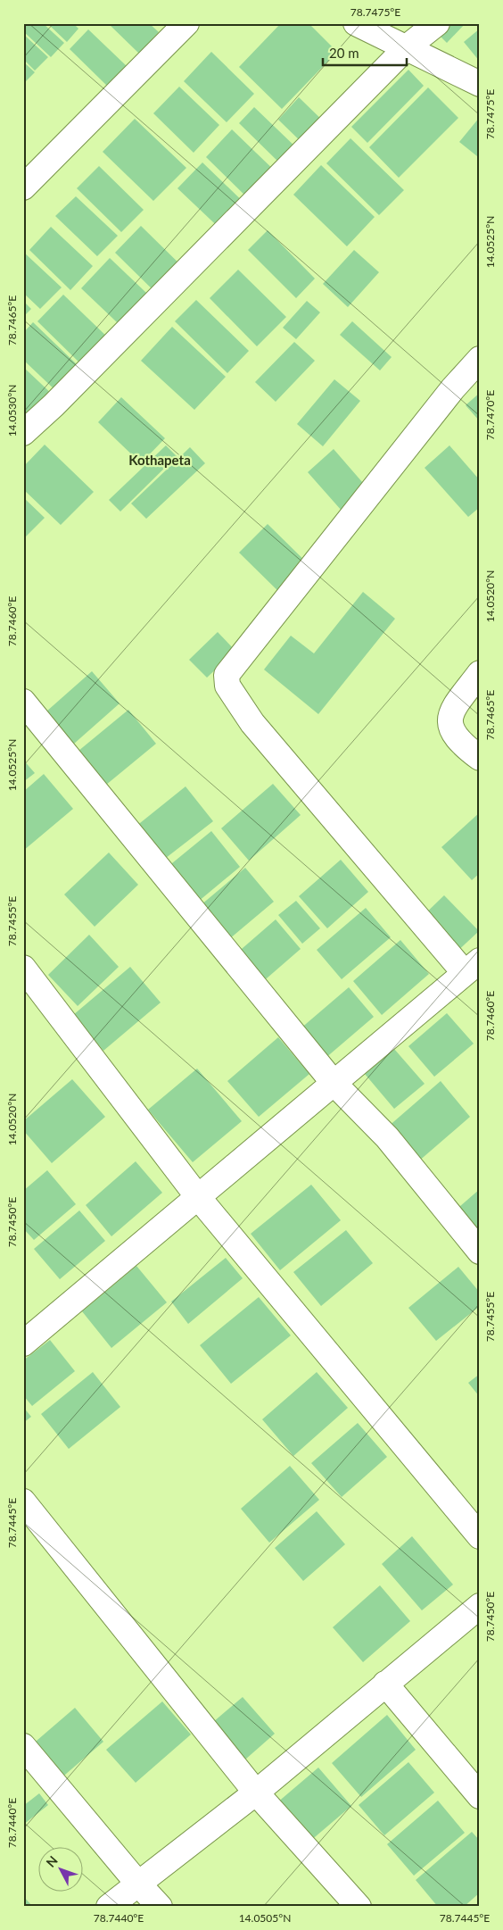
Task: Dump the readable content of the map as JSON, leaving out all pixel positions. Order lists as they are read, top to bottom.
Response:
{
  "districts": ["Kothapeta"],
  "scale_bar": "20 m",
  "north": "top left",
  "coordinates": [
    "78.7475°E",
    "14.0525°N",
    "78.7465°E",
    "14.0530°N",
    "78.7470°E",
    "14.0520°N",
    "78.7460°E",
    "78.7455°E",
    "78.7450°E",
    "78.7445°E",
    "78.7440°E",
    "14.0505°N"
  ]
}
